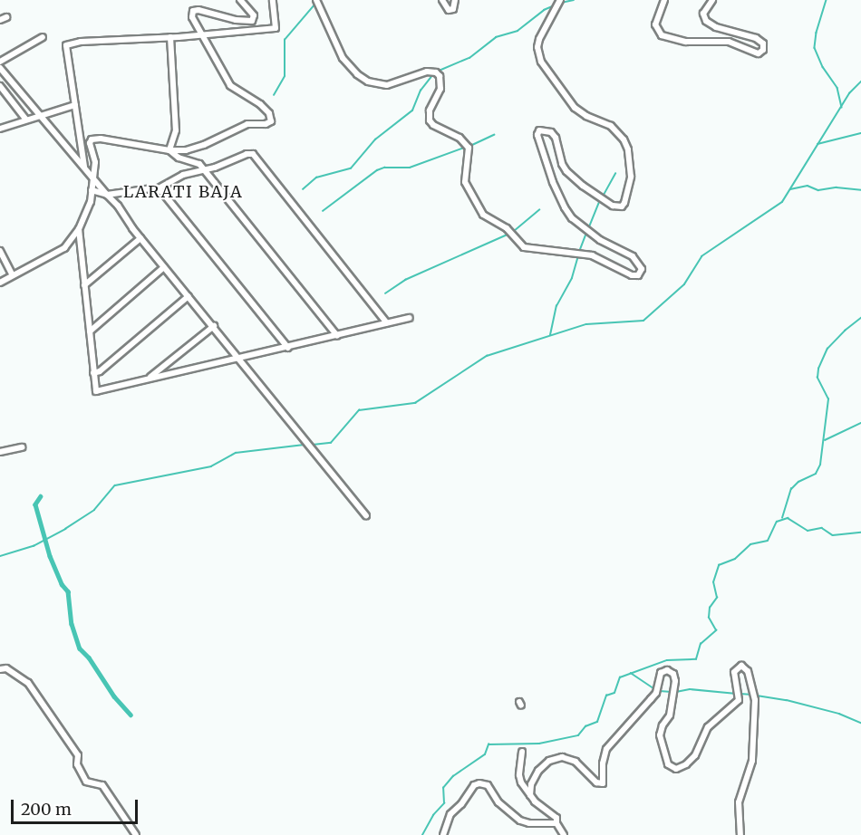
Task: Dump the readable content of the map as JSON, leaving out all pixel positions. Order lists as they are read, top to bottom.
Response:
{
  "districts": ["LARATI BAJA"],
  "scale_bar": "200 m"
}
